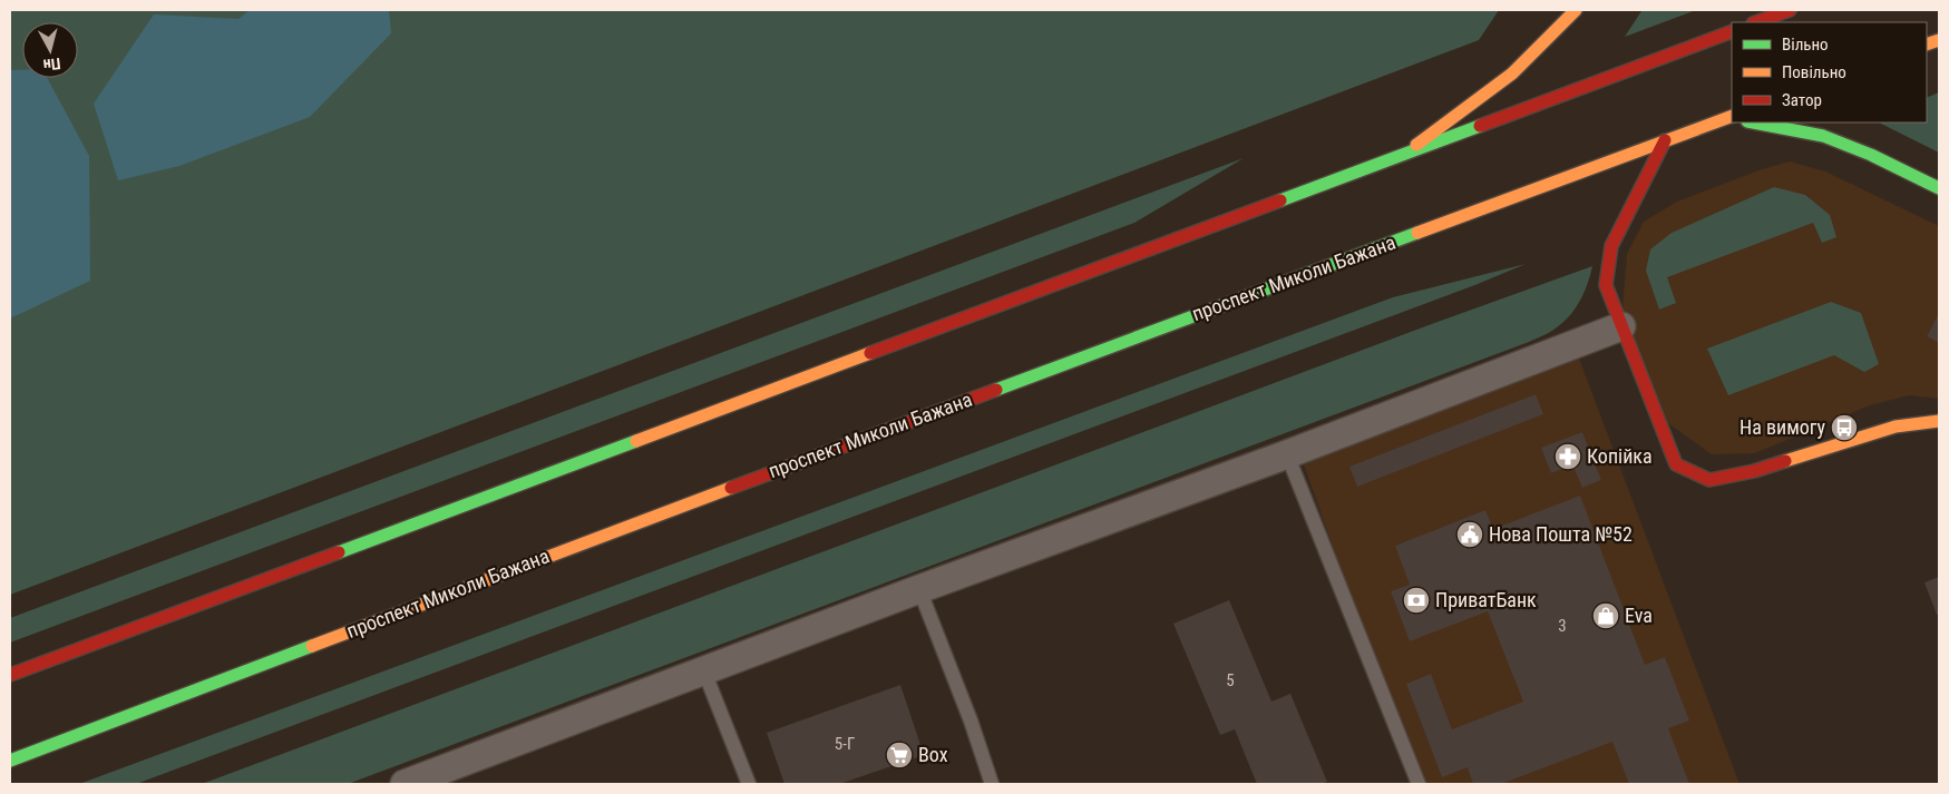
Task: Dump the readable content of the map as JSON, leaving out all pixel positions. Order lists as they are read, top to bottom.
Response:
{
  "streets": {
    "main road": ["проспект Миколи Бажана"]
  },
  "places": {
    "bus stop": ["На вимогу"],
    "pharmacy": ["Копійка"],
    "public building": ["Нова Пошта №52"],
    "bank": ["ПриватБанк"],
    "shop": ["Eva"],
    "supermarket": ["Box"]
  },
  "house_numbers": ["3", "5", "5-Г"],
  "legend": ["Вільно", "Повільно", "Затор"],
  "north": "bottom"
}
